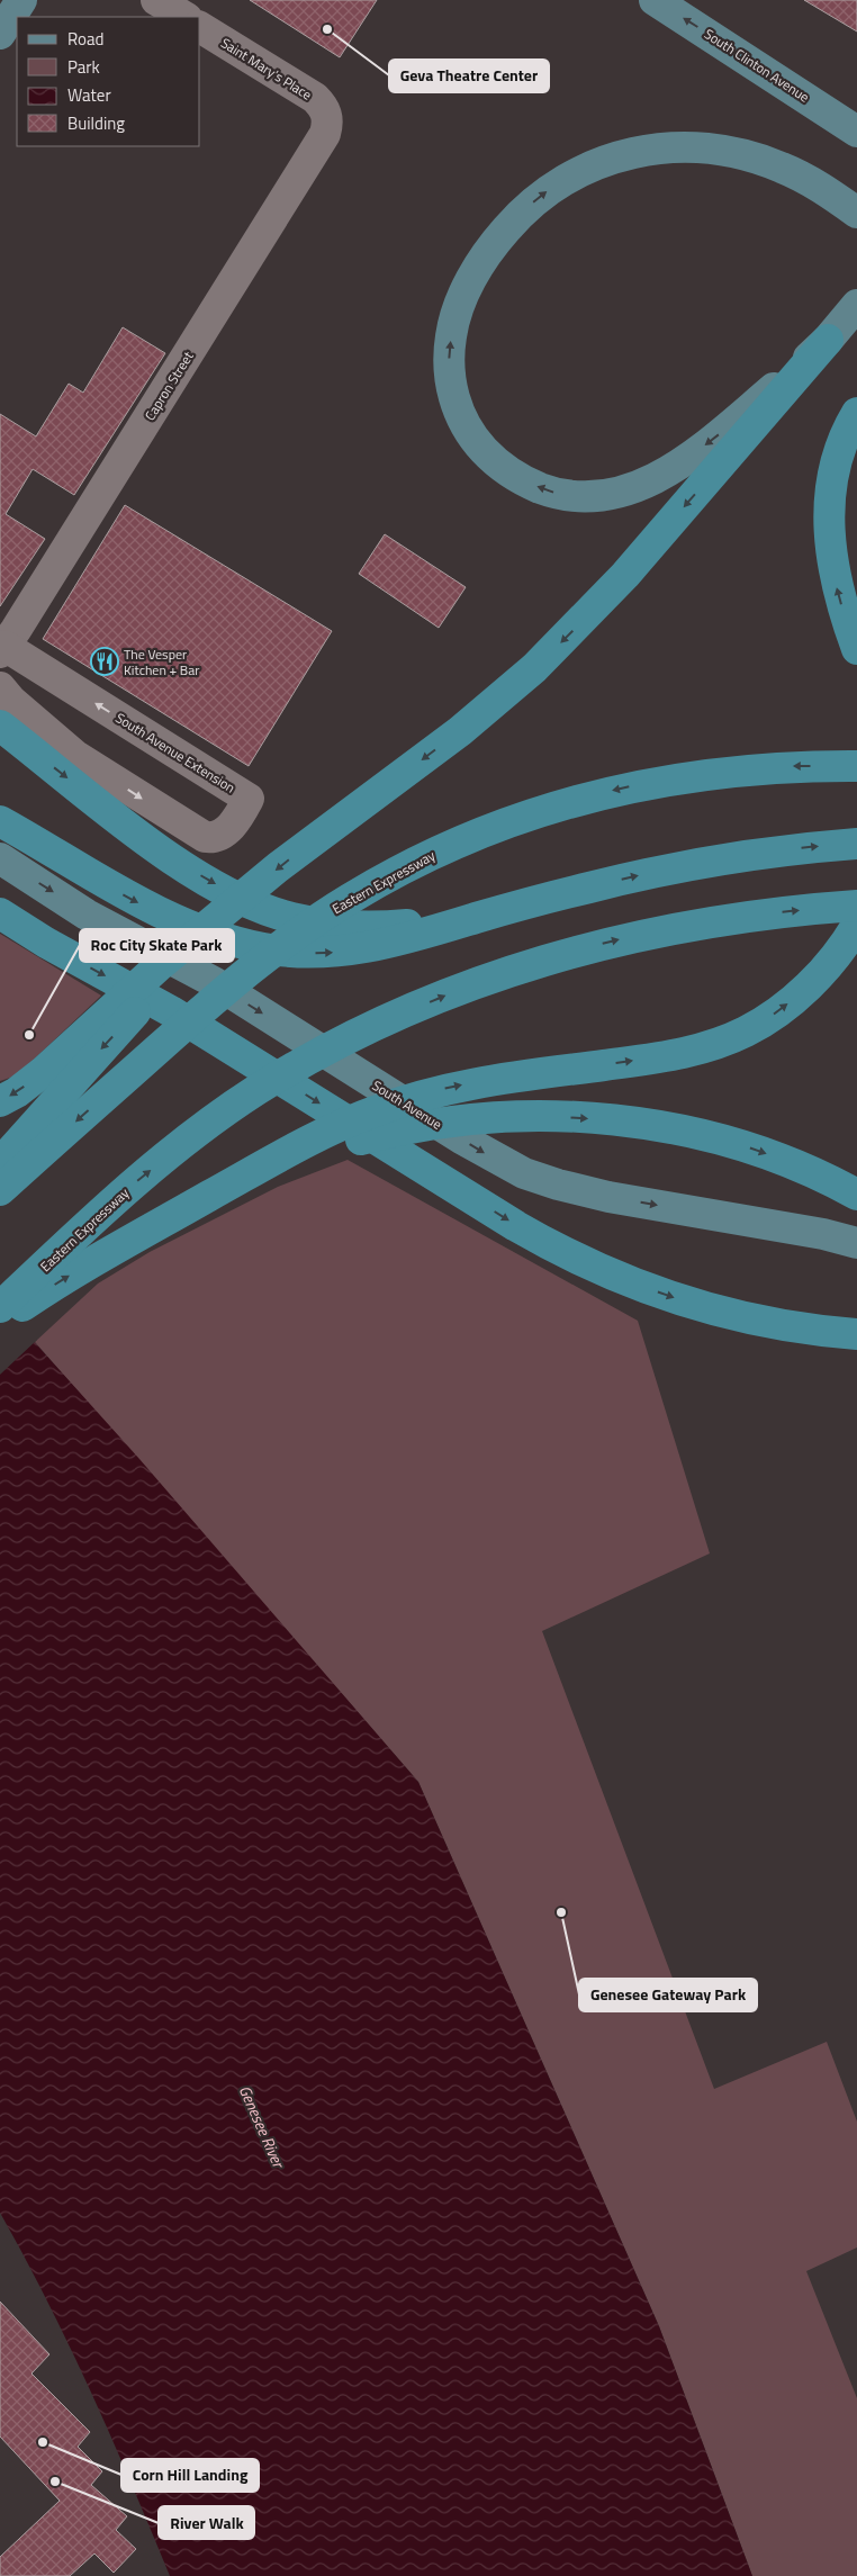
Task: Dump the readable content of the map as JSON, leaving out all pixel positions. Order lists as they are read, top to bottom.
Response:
{
  "streets": {
    "highway": ["Eastern Expressway"],
    "main road": ["South Clinton Avenue", "South Avenue"],
    "street": ["Saint Mary's Place", "Capron Street", "South Avenue Extension"]
  },
  "crossings": [
    ["Saint Mary's Place", "Capron Street"],
    ["Capron Street", "South Avenue Extension"]
  ],
  "one_way": ["South Clinton Avenue", "South Avenue"],
  "water": ["Genesee River"],
  "places": {
    "other": [
      "Geva Theatre Center",
      "Roc City Skate Park",
      "Genesee Gateway Park",
      "Corn Hill Landing",
      "River Walk"
    ],
    "restaurant": ["The Vesper Kitchen + Bar"]
  },
  "legend": [
    "Road",
    "Park",
    "Water",
    "Building"
  ]
}
